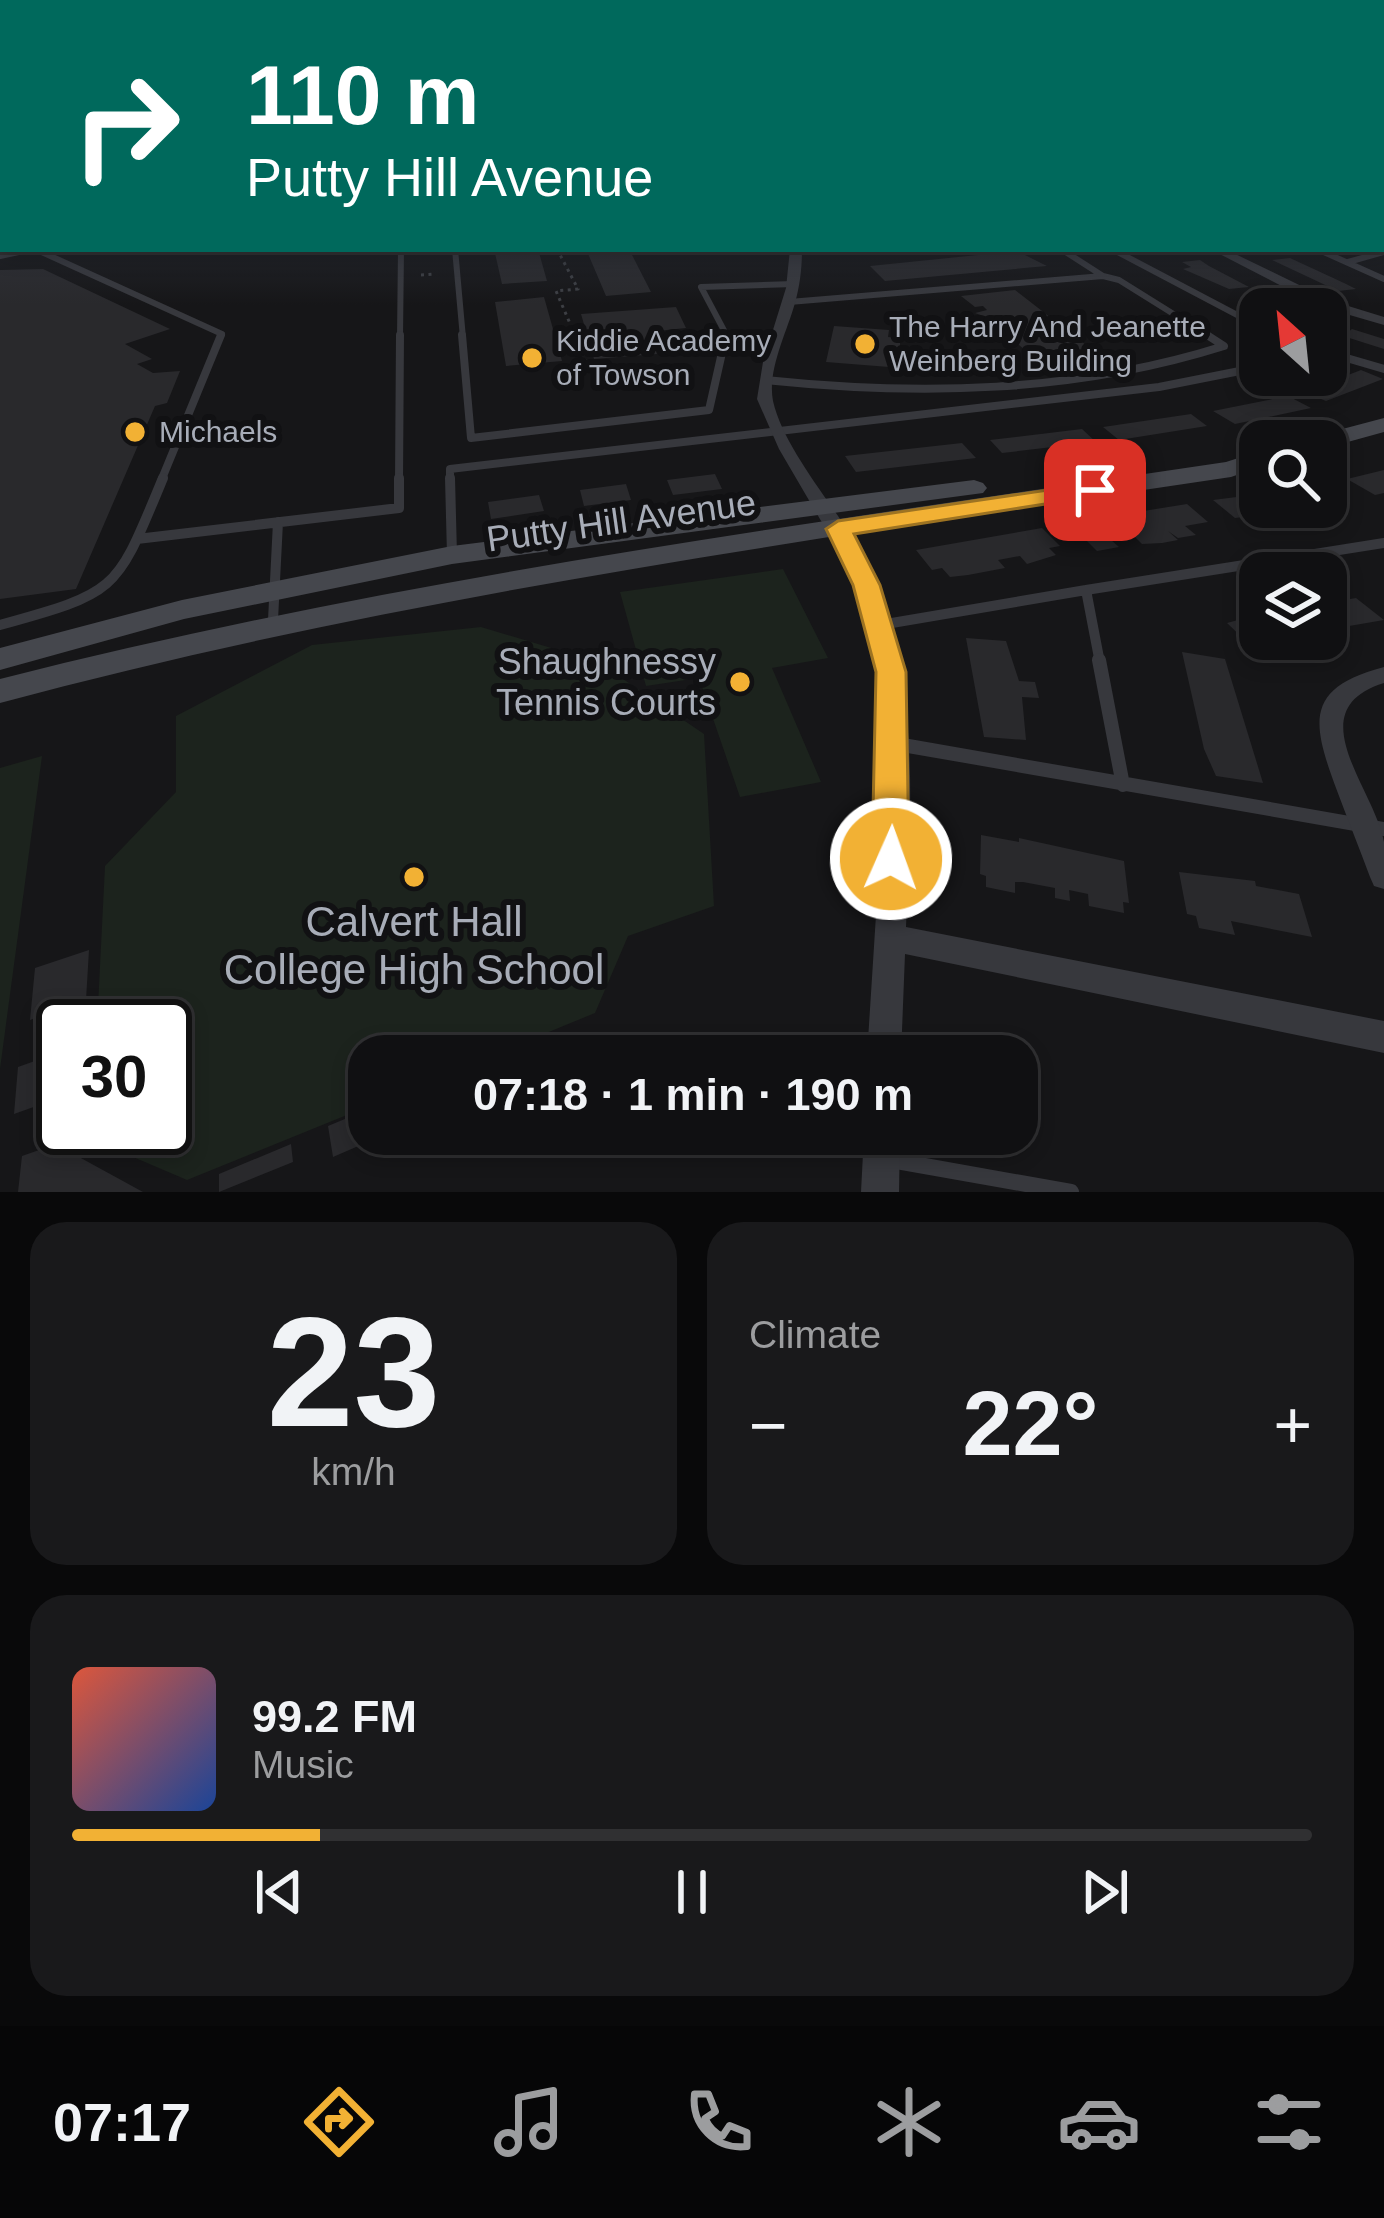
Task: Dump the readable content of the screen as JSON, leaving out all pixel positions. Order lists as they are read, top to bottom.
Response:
{
  "streets": {
    "street": ["Putty Hill Avenue"]
  },
  "places": [
    "The Harry And Jeanette Weinberg Building",
    "Kiddie Academy of Towson",
    "Michaels",
    "Shaughnessy Tennis Courts",
    "Calvert Hall College High School"
  ],
  "north": "top left",
  "page": {
    "turn": ["110 m", "Putty Hill Avenue"],
    "limit": "30",
    "trip": "07:18 · 1 min · 190 m",
    "tile": [
      ["23", "km/h"],
      "Climate"
    ],
    "heat": ["−", "22°", "+"],
    "song": ["99.2 FM", "Music"],
    "tabs": "07:17"
  }
}
